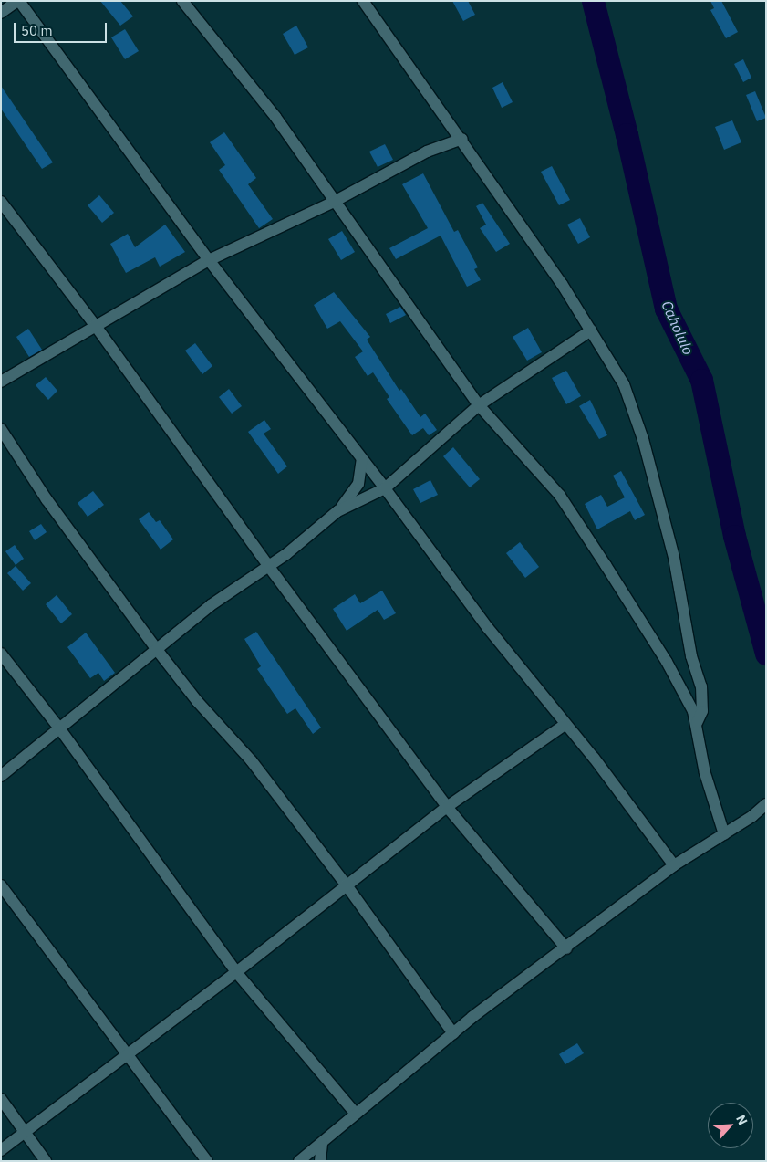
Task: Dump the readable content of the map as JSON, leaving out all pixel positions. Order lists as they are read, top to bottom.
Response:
{
  "water": ["Caholulo"],
  "scale_bar": "50 m",
  "north": "top right"
}
